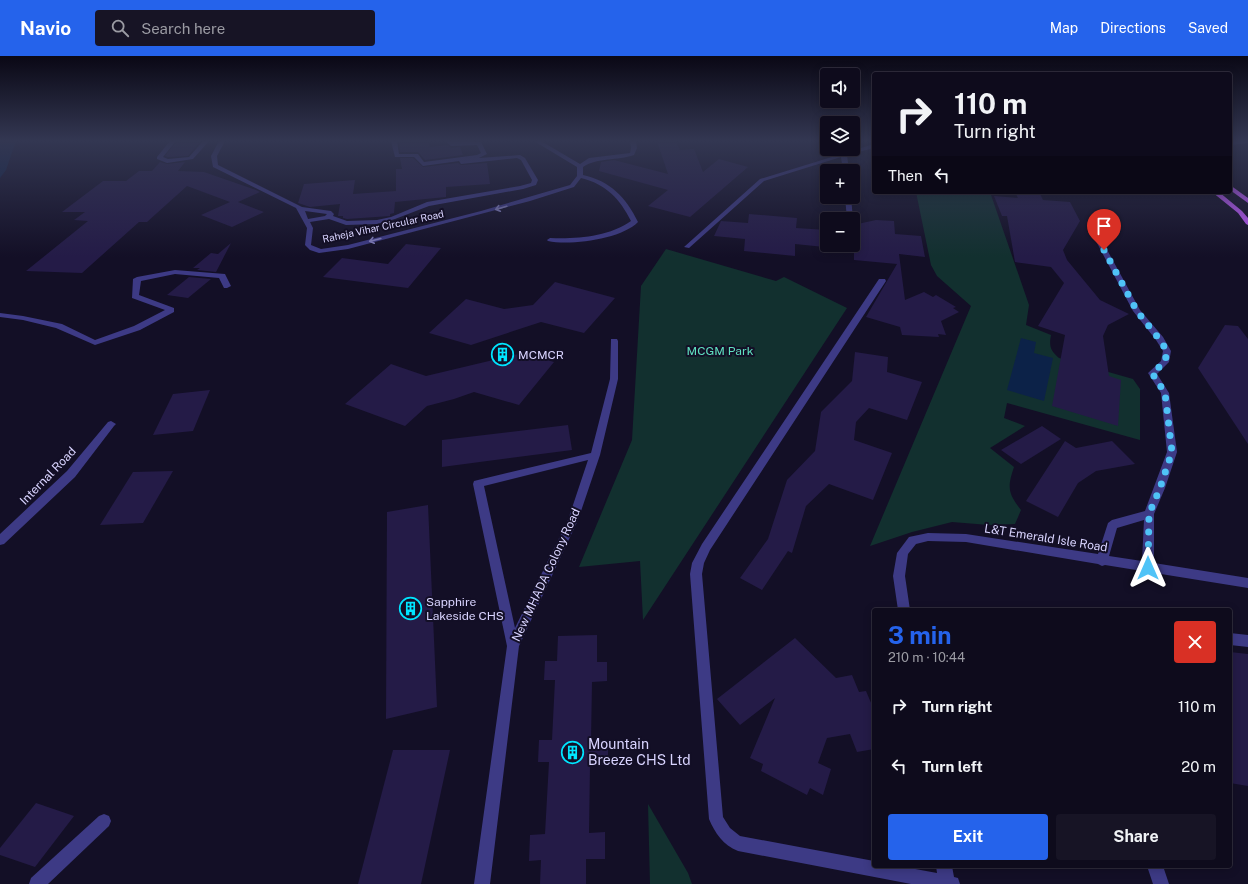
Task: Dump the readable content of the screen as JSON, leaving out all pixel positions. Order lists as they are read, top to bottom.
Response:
{
  "streets": {
    "street": [
      "Raheja Vihar Circular Road",
      "Internal Road",
      "L&T Emerald Isle Road",
      "New MHADA Colony Road"
    ]
  },
  "parks": ["MCGM Park"],
  "places": {
    "building": ["MCMCR", "Sapphire Lakeside CHS", "Mountain Breeze CHS Ltd"]
  },
  "page": {
    "header": "Navio",
    "search": "Search here",
    "nav": ["Map", "Directions", "Saved"],
    "map_buttons": ["+", "−"],
    "turn": ["110 m", "Turn right"],
    "then": "Then",
    "heading": ["3 min", "210 m · 10:44"],
    "list": [
      {
        "name": "Turn right",
        "value": "110 m"
      },
      {
        "name": "Turn left",
        "value": "20 m"
      }
    ],
    "buttons": ["Exit", "Share"]
  }
}
